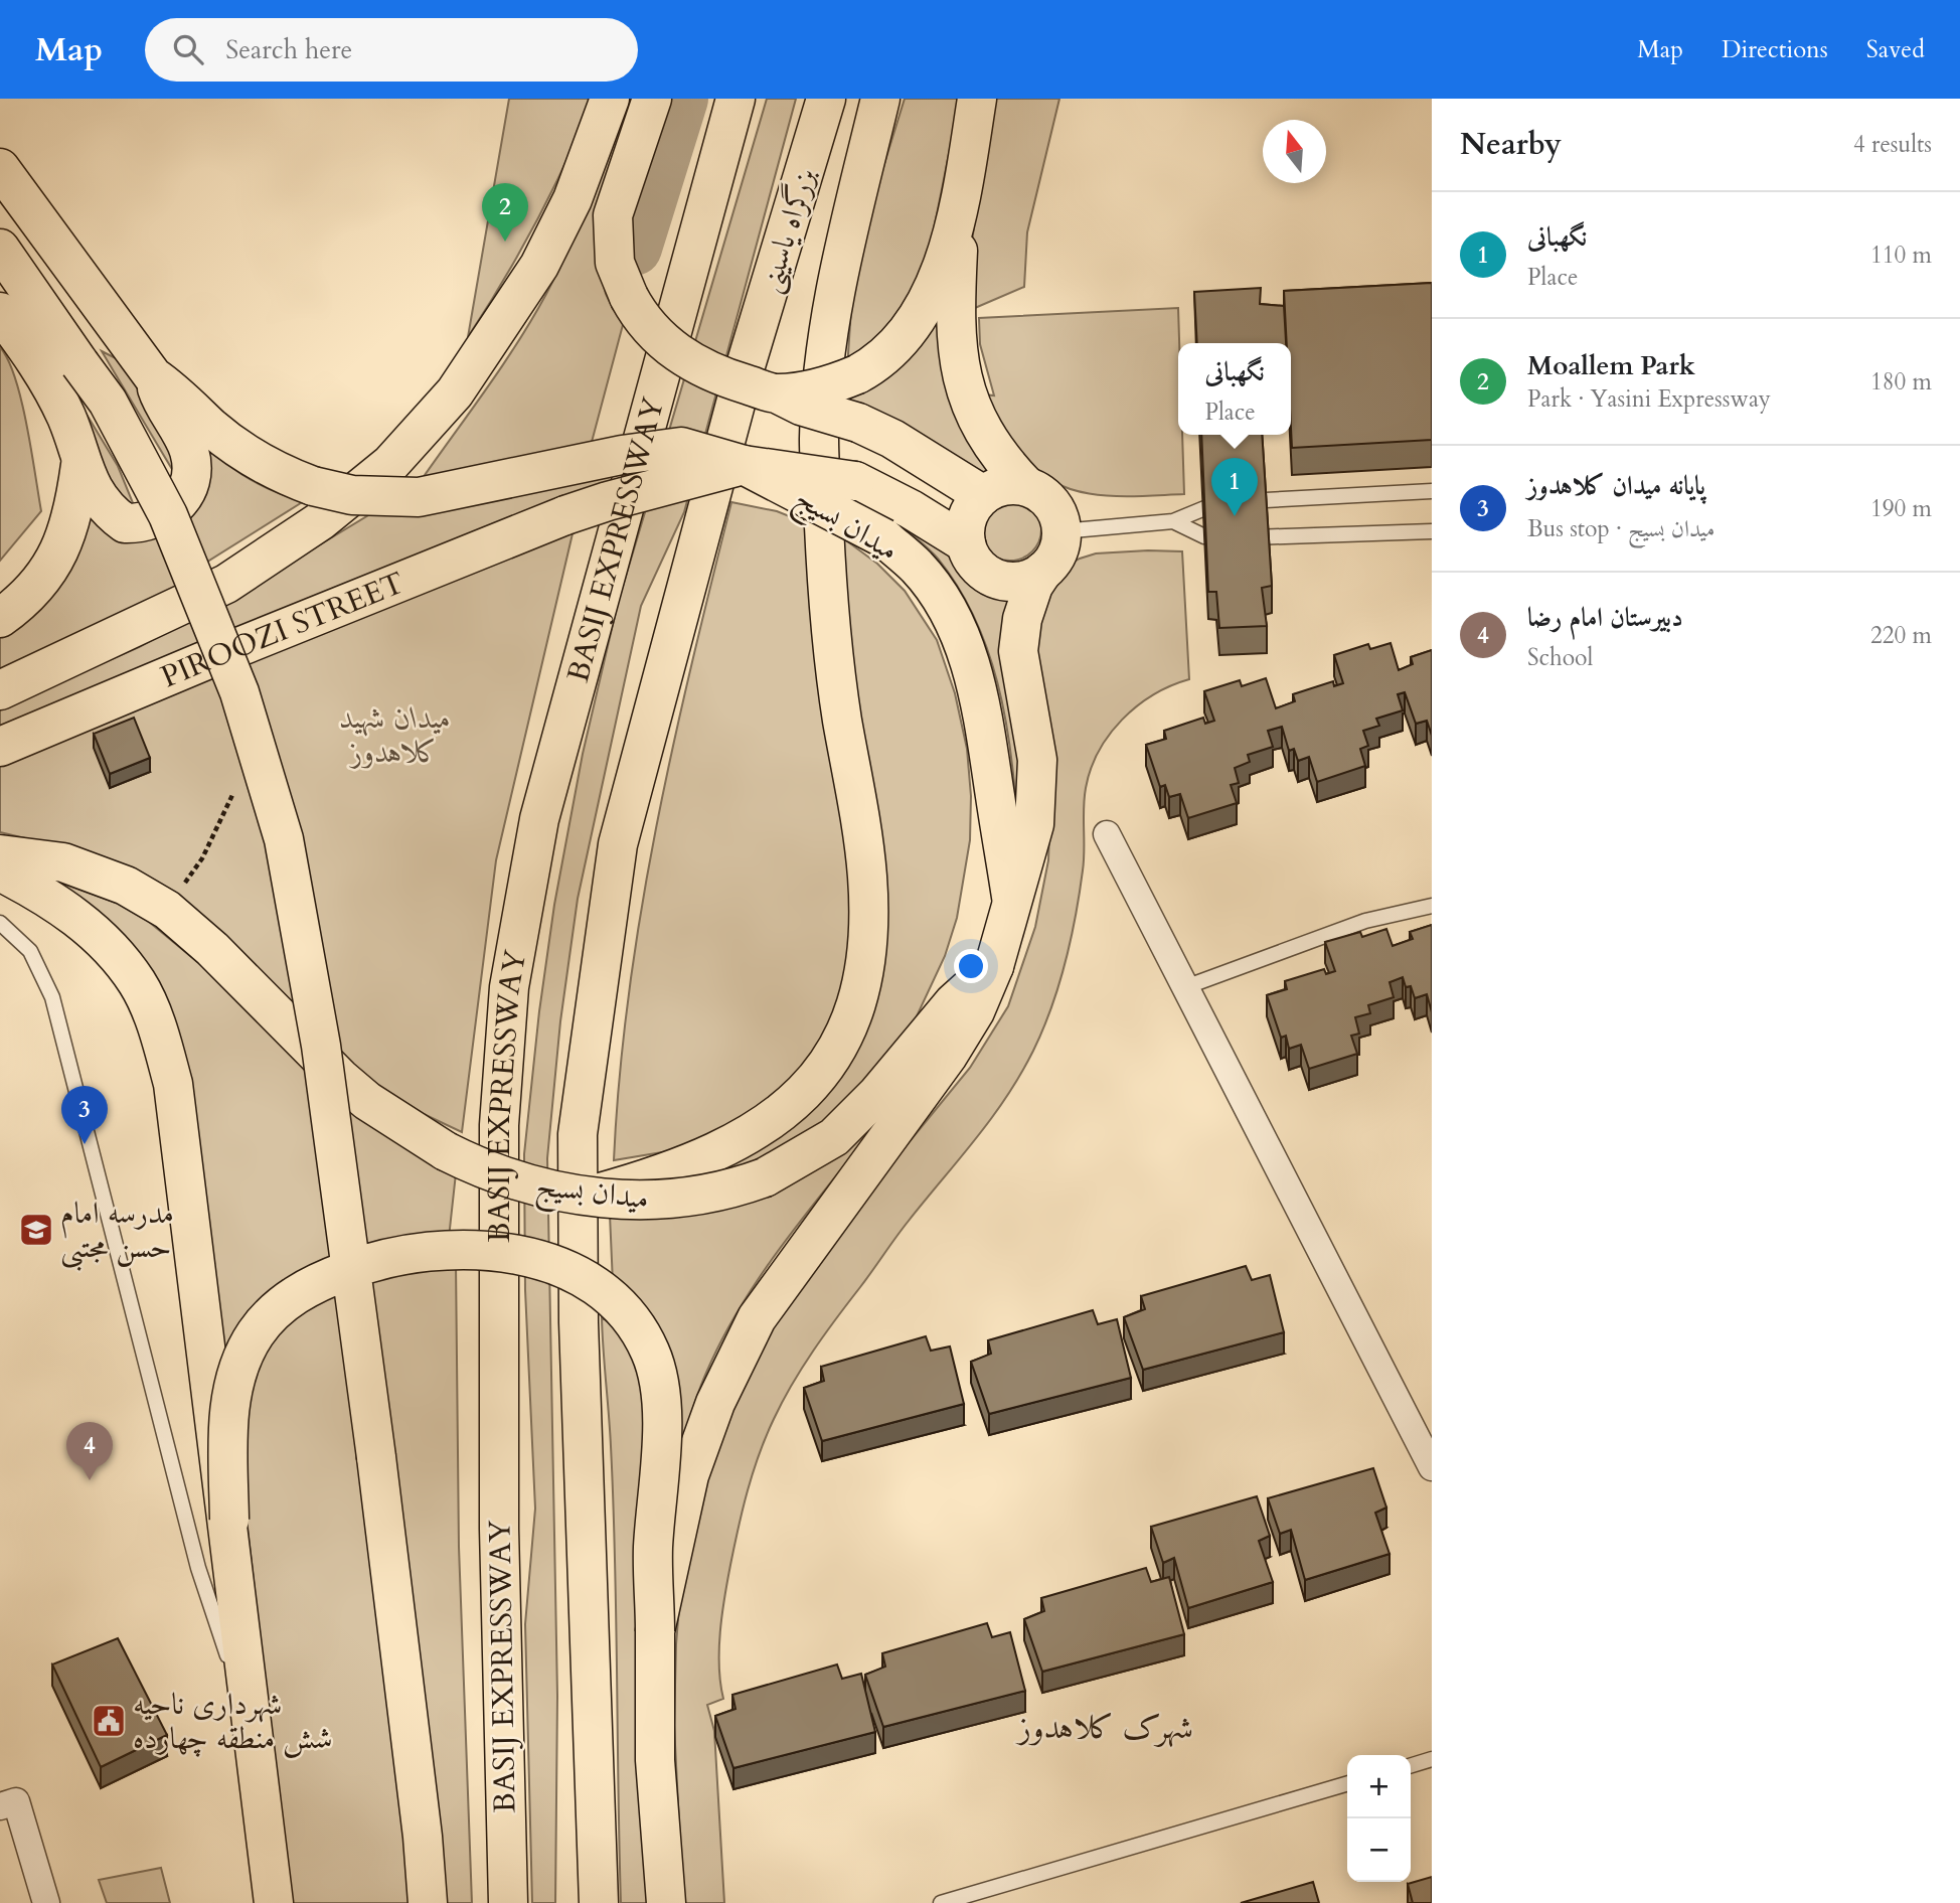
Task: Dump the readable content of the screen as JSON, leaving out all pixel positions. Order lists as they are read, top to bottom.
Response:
{
  "streets": {
    "main road": [
      "بزرگراه یاسینی",
      "میدان بسیج",
      "BASIJ EXPRESSWAY",
      "PIROOZI STREET"
    ]
  },
  "crossings": [
    ["میدان بسیج", "PIROOZI STREET"]
  ],
  "districts": ["شهرک کلاهدوز"],
  "parks": ["میدان شهید کلاهدوز"],
  "places": {
    "school or university": ["مدرسه امام حسن مجتبی"],
    "public building": ["شهرداری ناحیه شش منطقه چهارده"]
  },
  "north": "top",
  "page": {
    "header": "Map",
    "search": "Search here",
    "nav": ["Map", "Directions", "Saved"],
    "heading": ["Nearby", "4 results"],
    "pins": [
      "2",
      "1",
      "3",
      "4"
    ],
    "list": [
      {
        "mark": "1",
        "name": "نگهبانی",
        "note": "Place",
        "value": "110 m"
      },
      {
        "mark": "2",
        "name": "Moallem Park",
        "note": "Park · Yasini Expressway",
        "value": "180 m"
      },
      {
        "mark": "3",
        "name": "پایانه میدان کلاهدوز",
        "note": "Bus stop · میدان بسیج",
        "value": "190 m"
      },
      {
        "mark": "4",
        "name": "دبیرستان امام رضا",
        "note": "School",
        "value": "220 m"
      }
    ],
    "popup": ["نگهبانی", "Place"],
    "map_buttons": ["+", "−"]
  }
}
